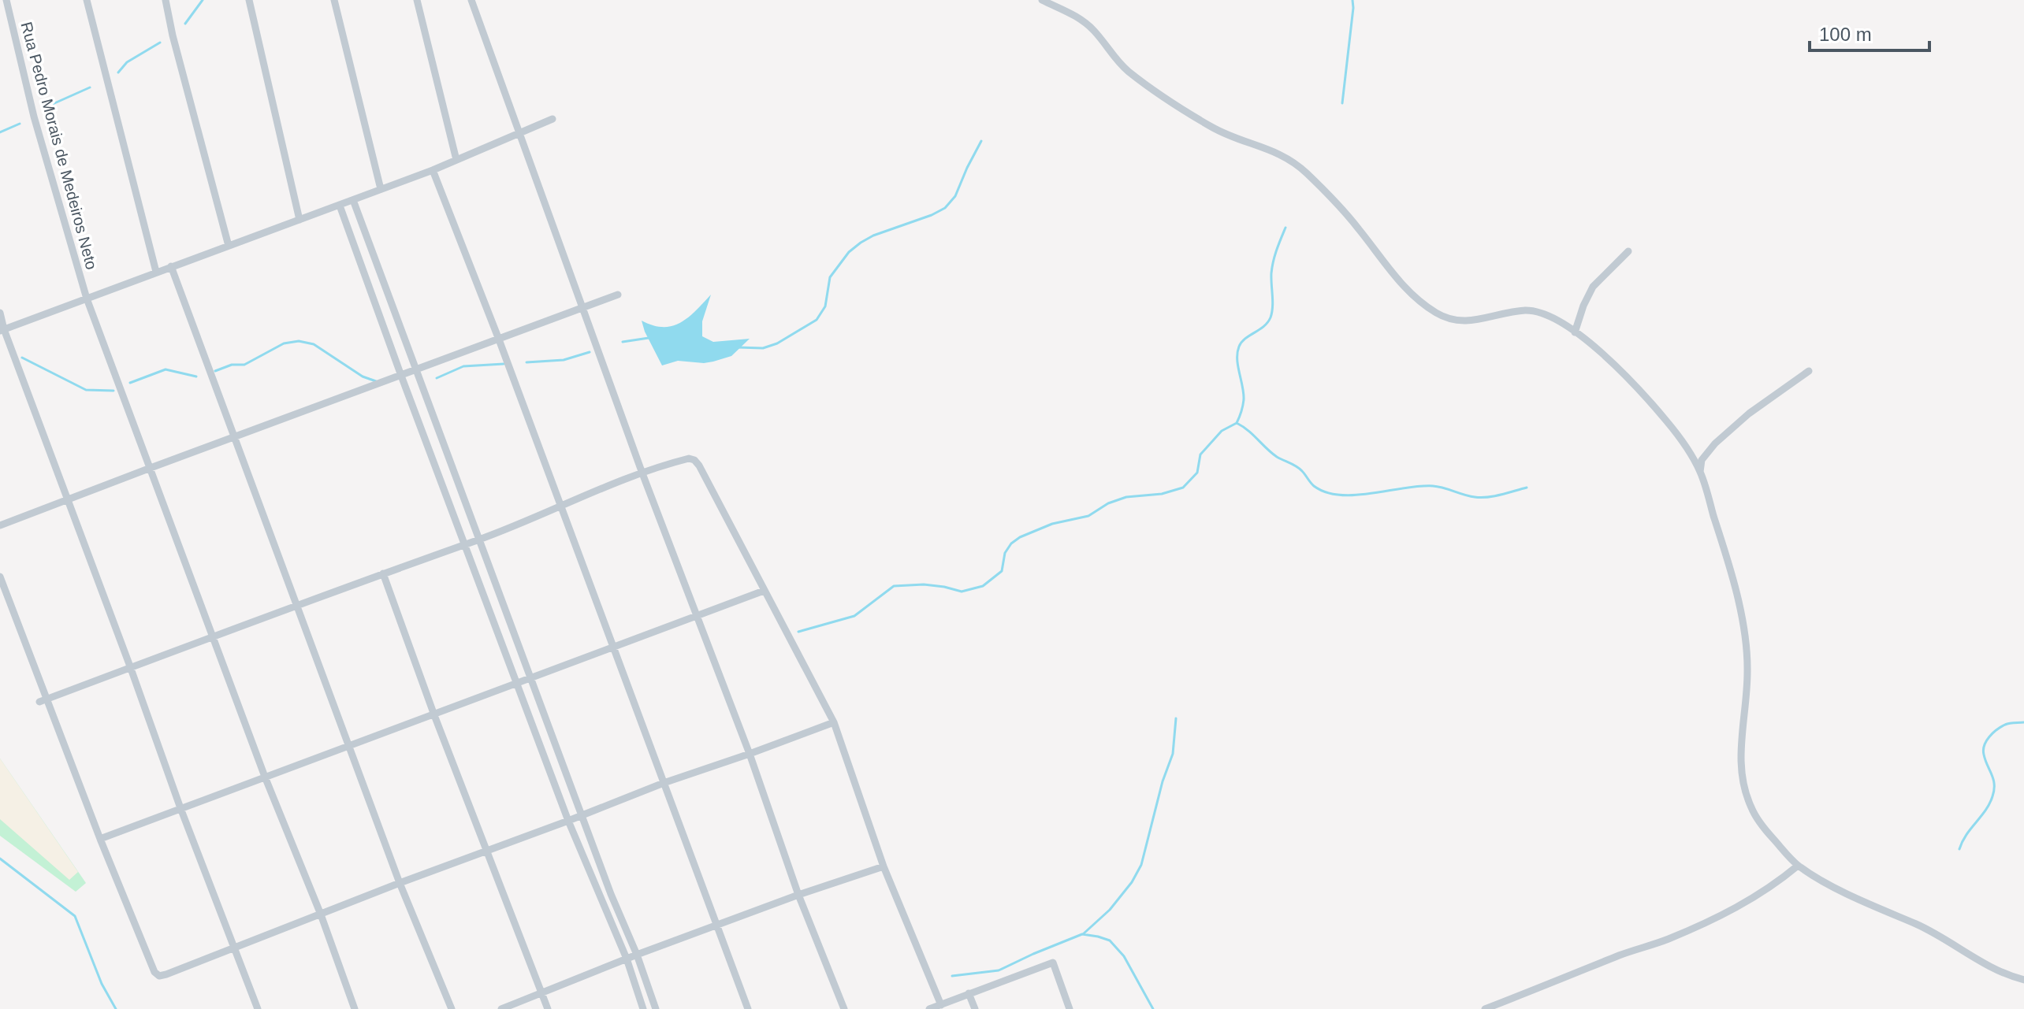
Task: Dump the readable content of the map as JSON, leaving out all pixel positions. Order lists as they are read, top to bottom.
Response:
{
  "streets": {
    "street": ["Rua Pedro Morais de Medeiros Neto"]
  },
  "scale_bar": "100 m"
}
